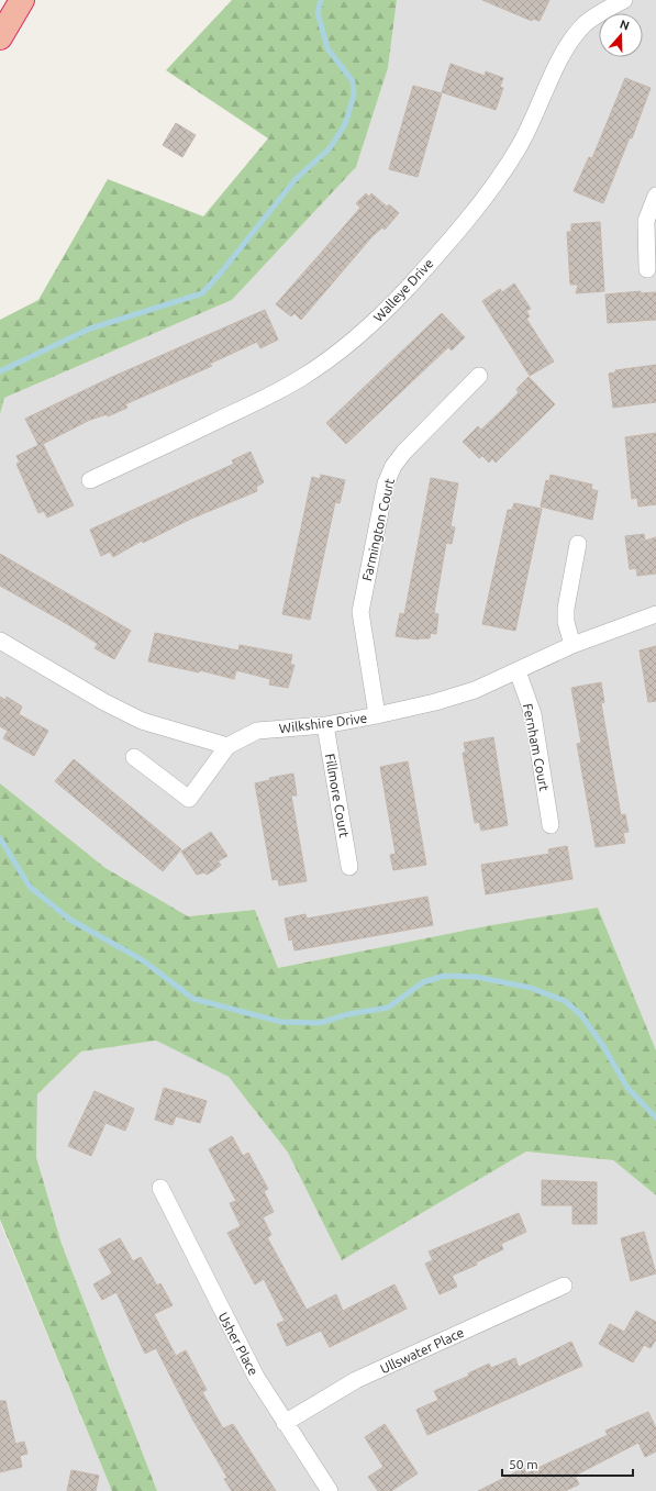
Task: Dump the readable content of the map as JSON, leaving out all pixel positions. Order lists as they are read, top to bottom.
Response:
{
  "streets": {
    "street": [
      "Walleye Drive",
      "Farmington Court",
      "Wilkshire Drive",
      "Fernham Court",
      "Fillmore Court",
      "Usher Place",
      "Ullswater Place"
    ]
  },
  "crossings": [
    ["Farmington Court", "Wilkshire Drive"],
    ["Wilkshire Drive", "Fernham Court"],
    ["Wilkshire Drive", "Fillmore Court"],
    ["Usher Place", "Ullswater Place"]
  ],
  "scale_bar": "50 m",
  "north": "top"
}
